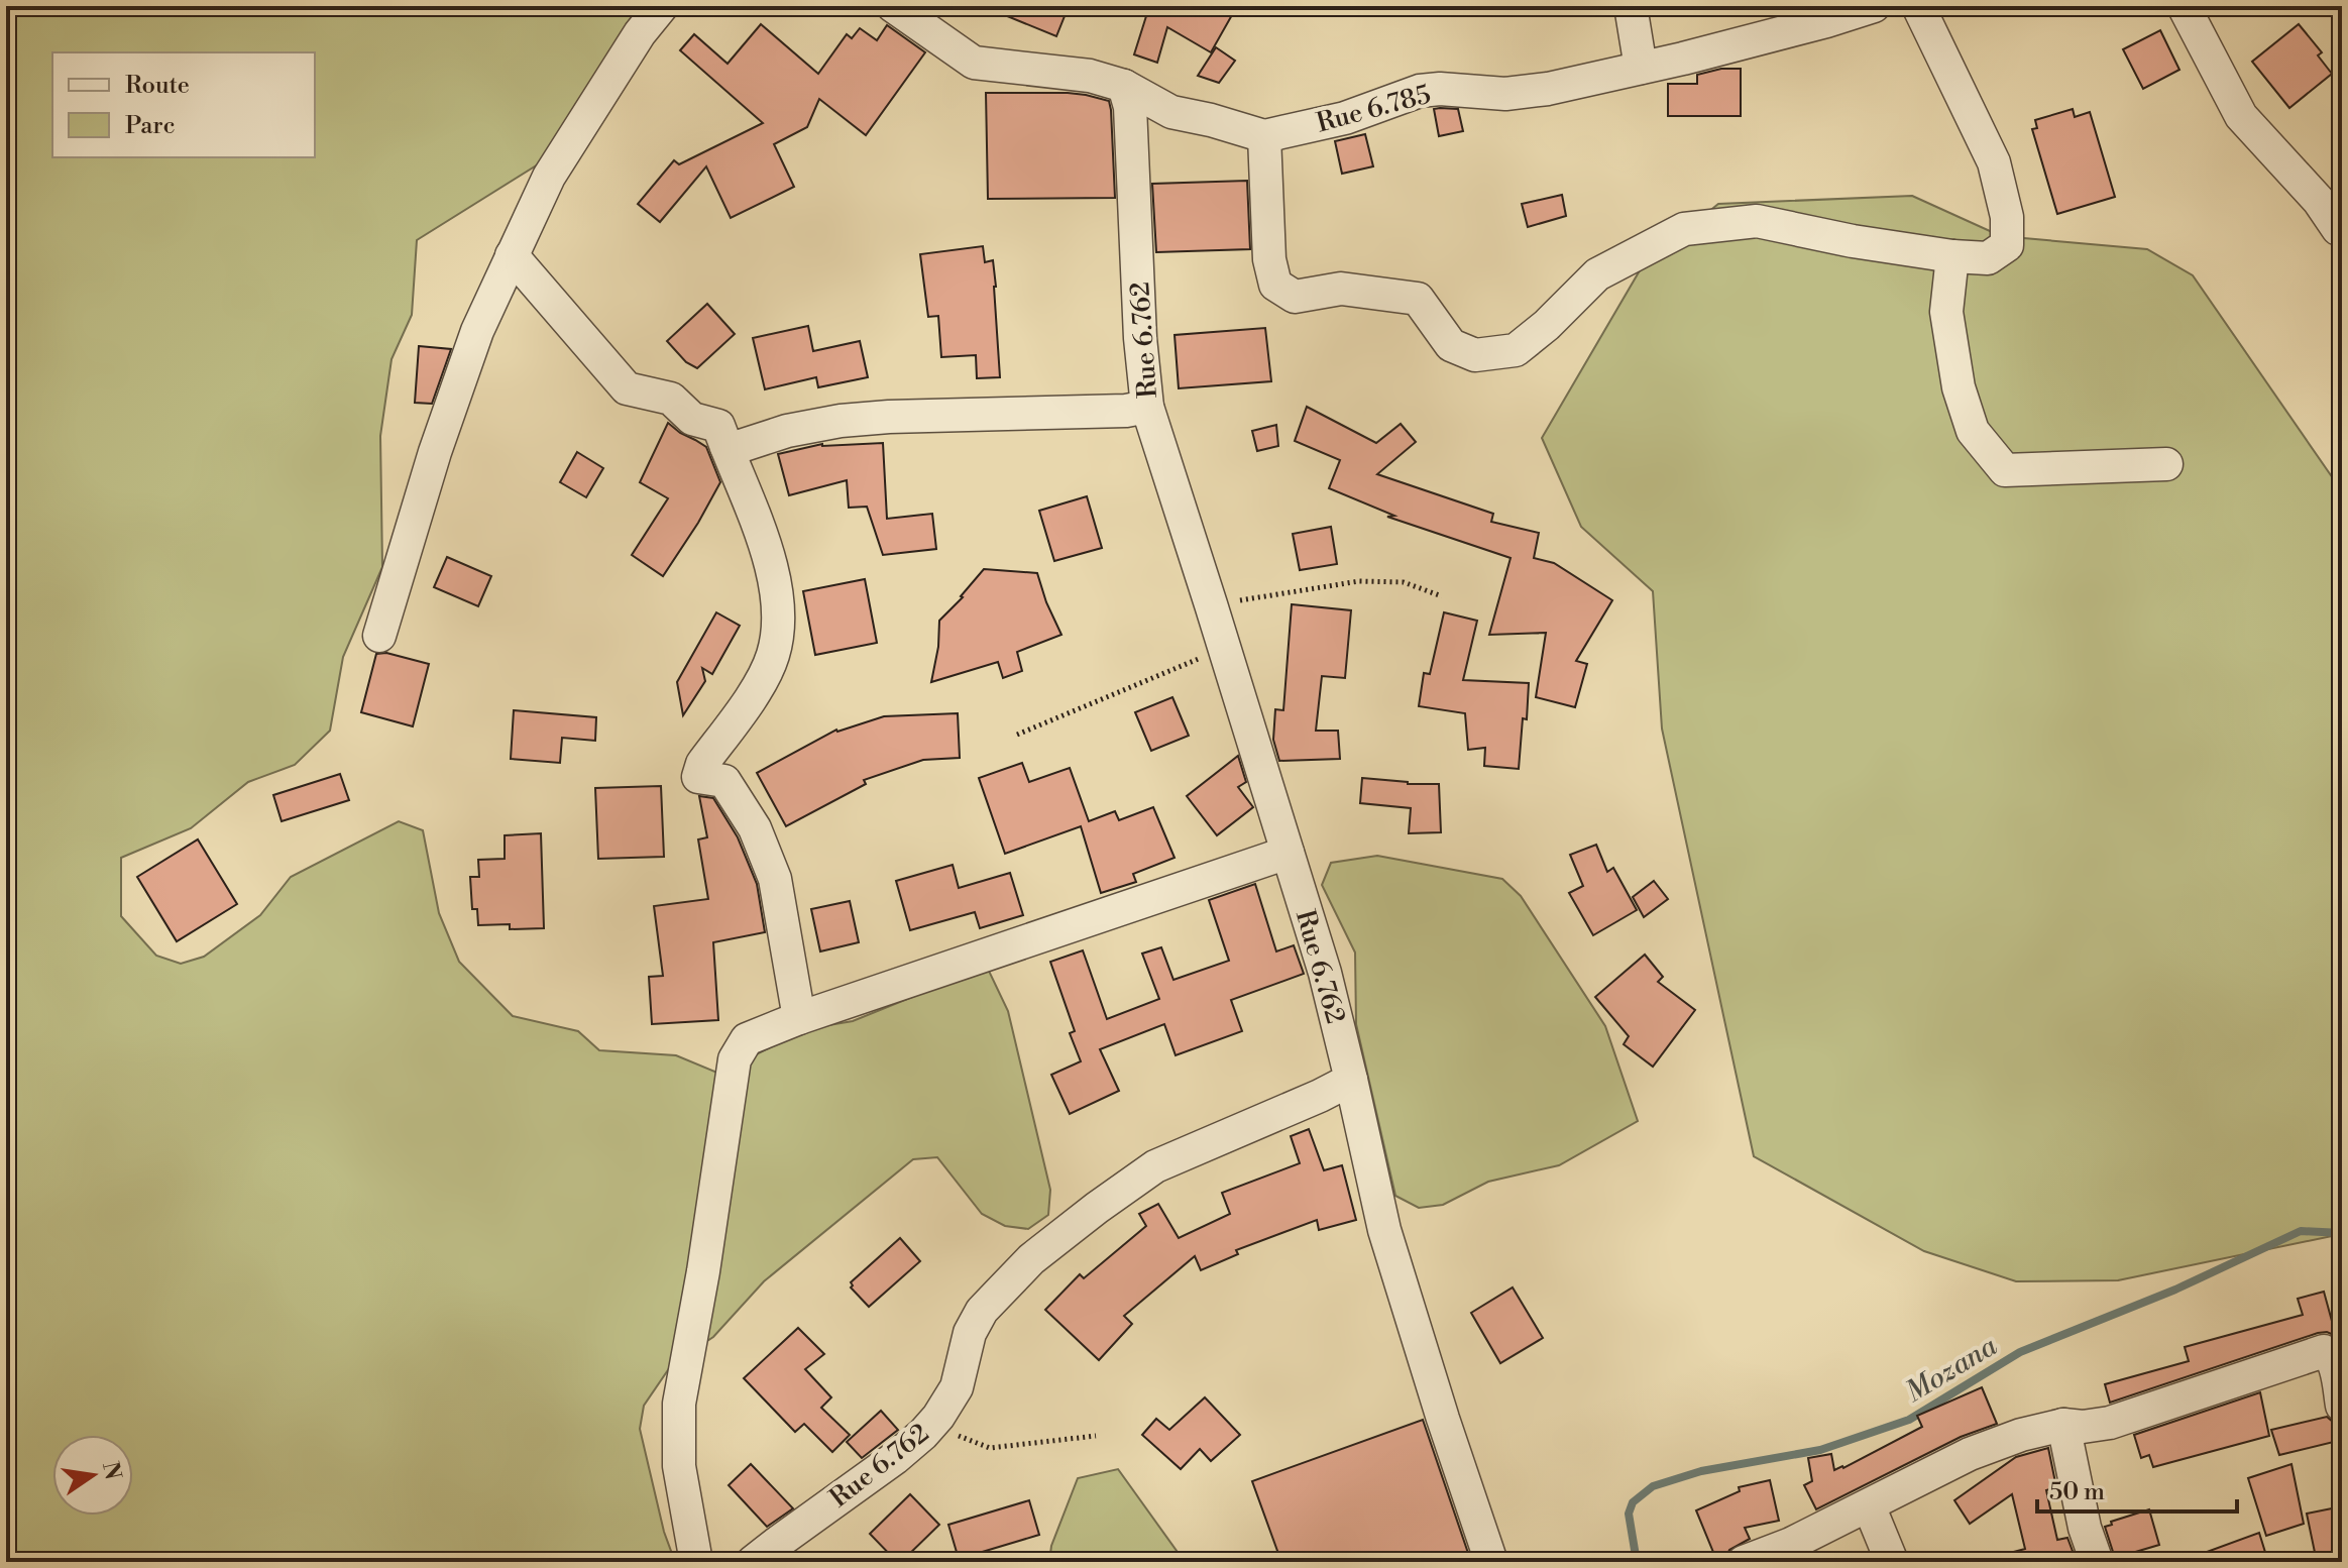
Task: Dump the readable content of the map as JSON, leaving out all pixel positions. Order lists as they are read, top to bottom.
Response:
{
  "streets": {
    "street": ["Rue 6.785", "Rue 6.762"]
  },
  "crossings": [
    ["Rue 6.785", "Rue 6.762"]
  ],
  "water": ["Mozana"],
  "legend": ["Route", "Parc"],
  "scale_bar": "50 m",
  "north": "right"
}
